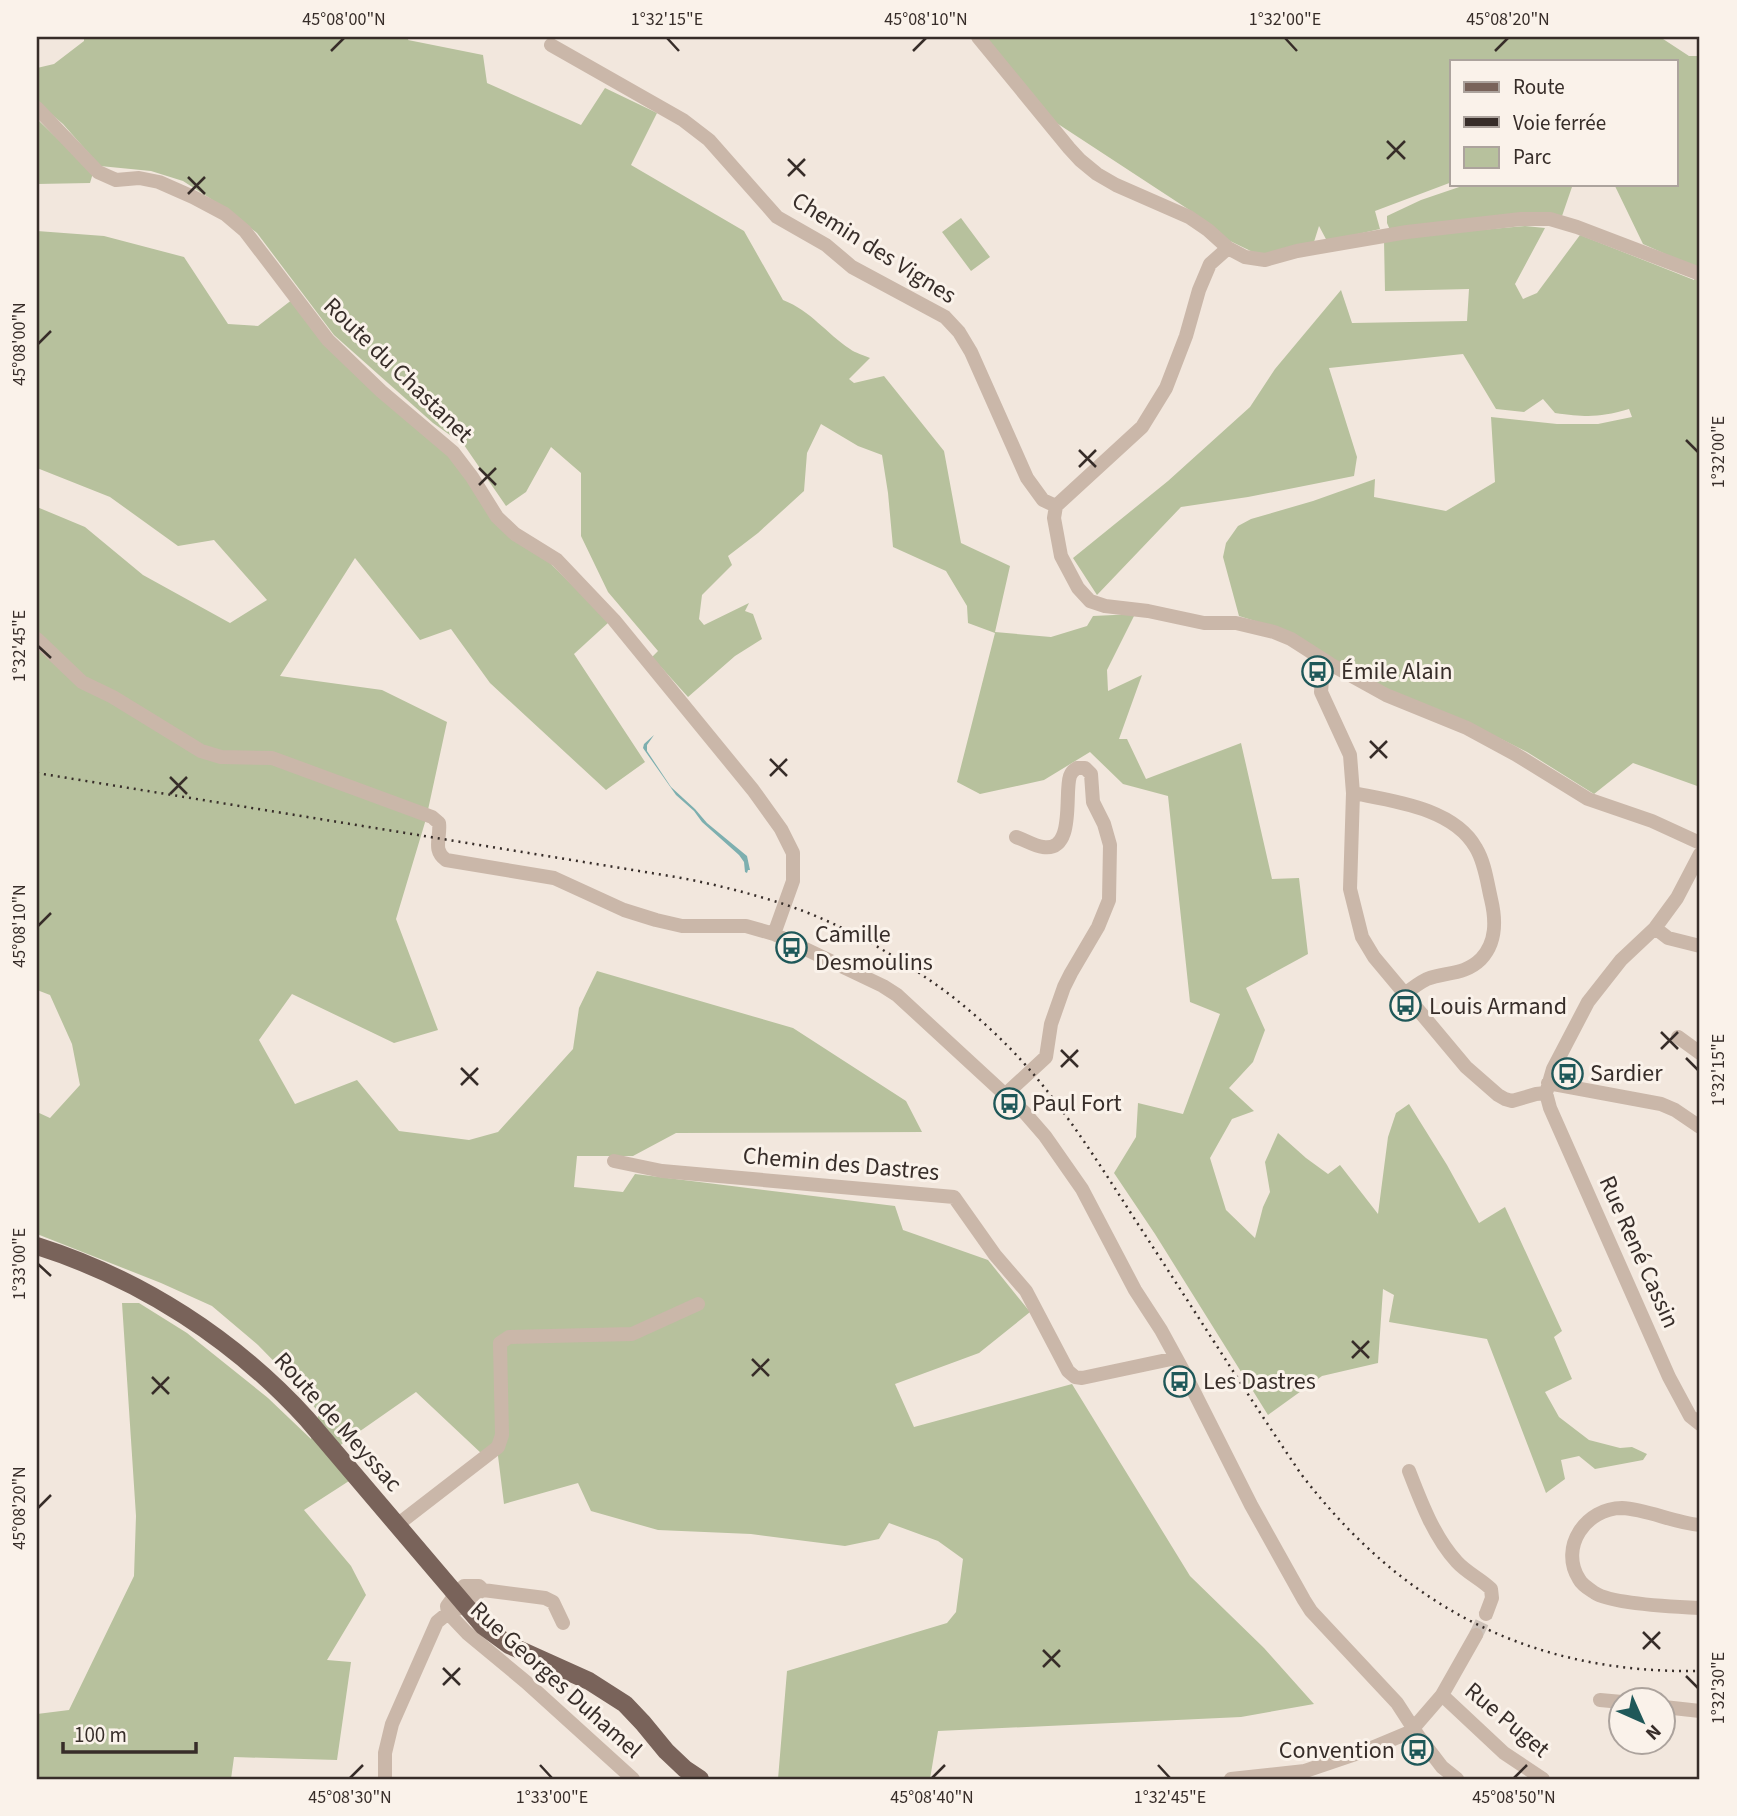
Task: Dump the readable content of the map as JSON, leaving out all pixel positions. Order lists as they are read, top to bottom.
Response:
{
  "streets": {
    "main road": ["Route de Meyssac"],
    "street": [
      "Chemin des Vignes",
      "Route du Chastanet",
      "Chemin des Dastres",
      "Rue René Cassin",
      "Rue Georges Duhamel",
      "Rue Puget"
    ]
  },
  "crossings": [
    ["Route de Meyssac", "Rue Georges Duhamel"]
  ],
  "places": {
    "bus stop": [
      "Émile Alain",
      "Camille Desmoulins",
      "Louis Armand",
      "Sardier",
      "Paul Fort",
      "Les Dastres",
      "Convention"
    ]
  },
  "legend": ["Route", "Voie ferrée", "Parc"],
  "scale_bar": "100 m",
  "north": "bottom right",
  "coordinates": [
    "45°08'00\"N",
    "1°32'15\"E",
    "45°08'10\"N",
    "1°32'00\"E",
    "45°08'20\"N",
    "1°32'45\"E",
    "1°33'00\"E",
    "1°32'30\"E",
    "45°08'30\"N",
    "45°08'40\"N",
    "45°08'50\"N"
  ]
}
